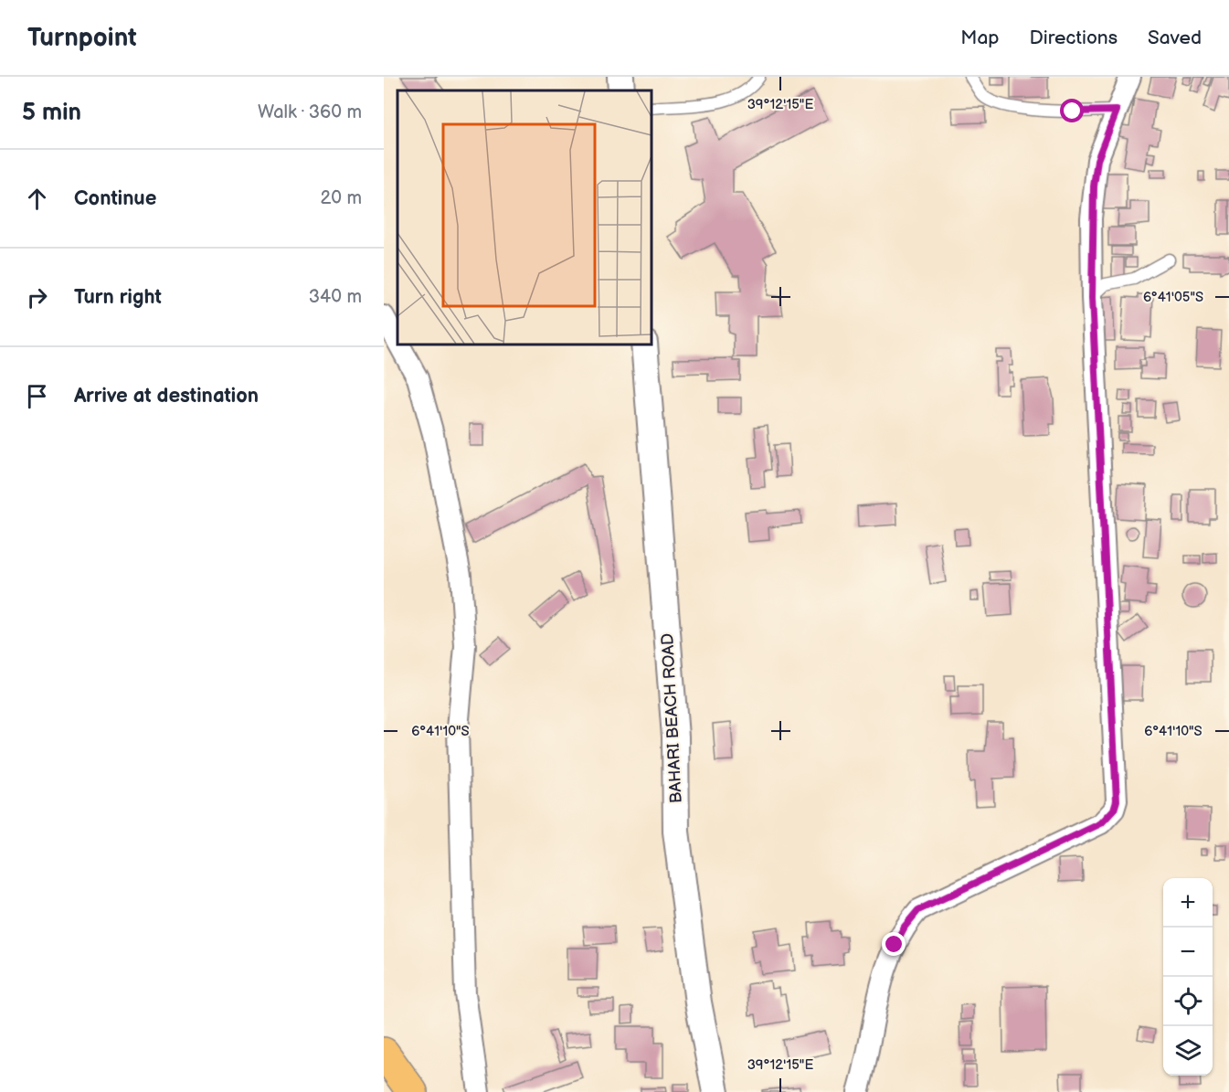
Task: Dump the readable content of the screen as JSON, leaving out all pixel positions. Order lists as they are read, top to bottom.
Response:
{
  "streets": {
    "street": ["BAHARI BEACH ROAD"]
  },
  "page": {
    "header": "Turnpoint",
    "nav": ["Map", "Directions", "Saved"],
    "heading": ["5 min", "Walk · 360 m"],
    "list": [
      ["Continue", "20 m"],
      ["Turn right", "340 m"],
      "Arrive at destination"
    ],
    "map_buttons": ["+", "−"]
  },
  "coordinates": ["39°12'15\"E", "6°41'05\"S", "6°41'10\"S"]
}
